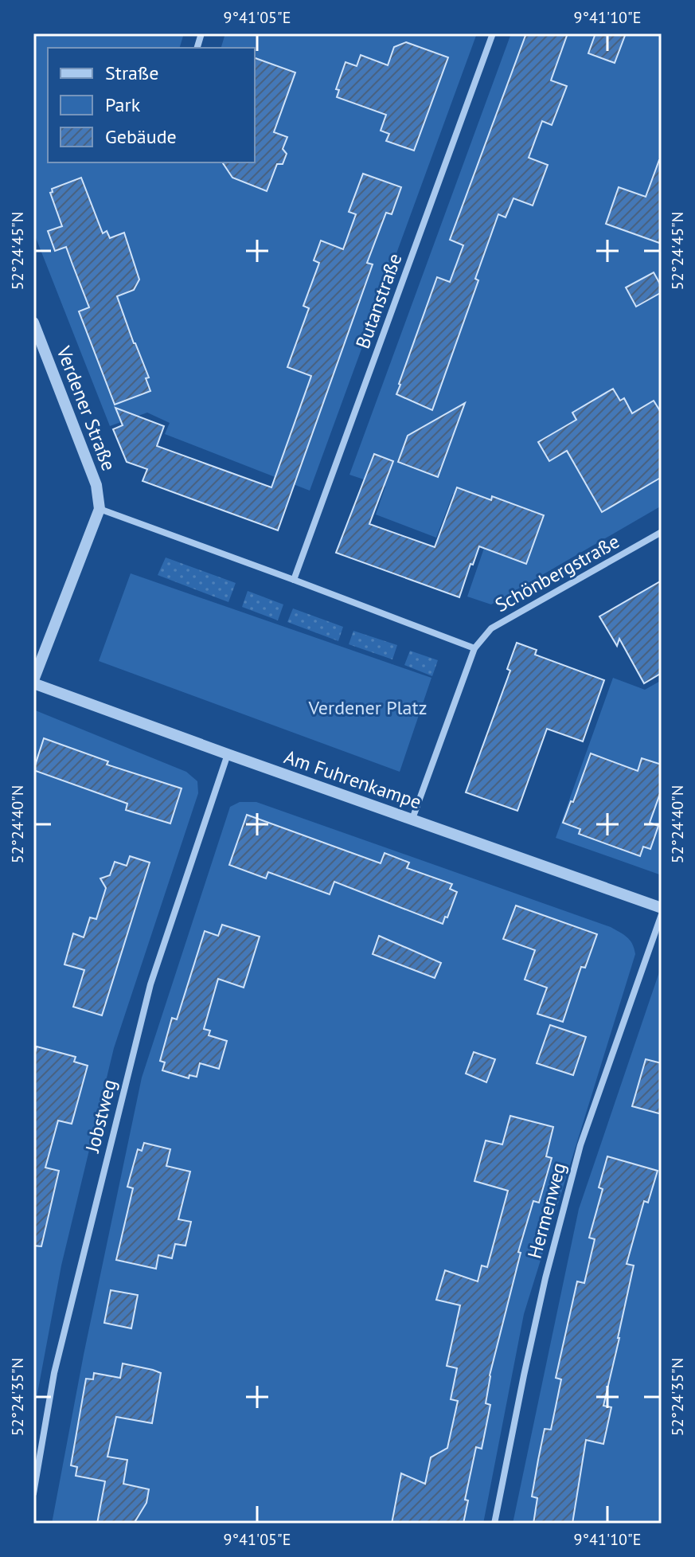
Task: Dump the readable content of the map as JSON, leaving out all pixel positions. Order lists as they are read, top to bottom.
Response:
{
  "streets": {
    "street": [
      "Butanstraße",
      "Verdener Straße",
      "Schönbergstraße",
      "Am Fuhrenkampe",
      "Jobstweg",
      "Hermenweg"
    ]
  },
  "crossings": [
    ["Am Fuhrenkampe", "Jobstweg"]
  ],
  "parks": ["Verdener Platz"],
  "legend": ["Straße", "Park", "Gebäude"],
  "coordinates": [
    "9°41'05\"E",
    "9°41'10\"E",
    "52°24'45\"N",
    "52°24'40\"N",
    "52°24'35\"N"
  ]
}
